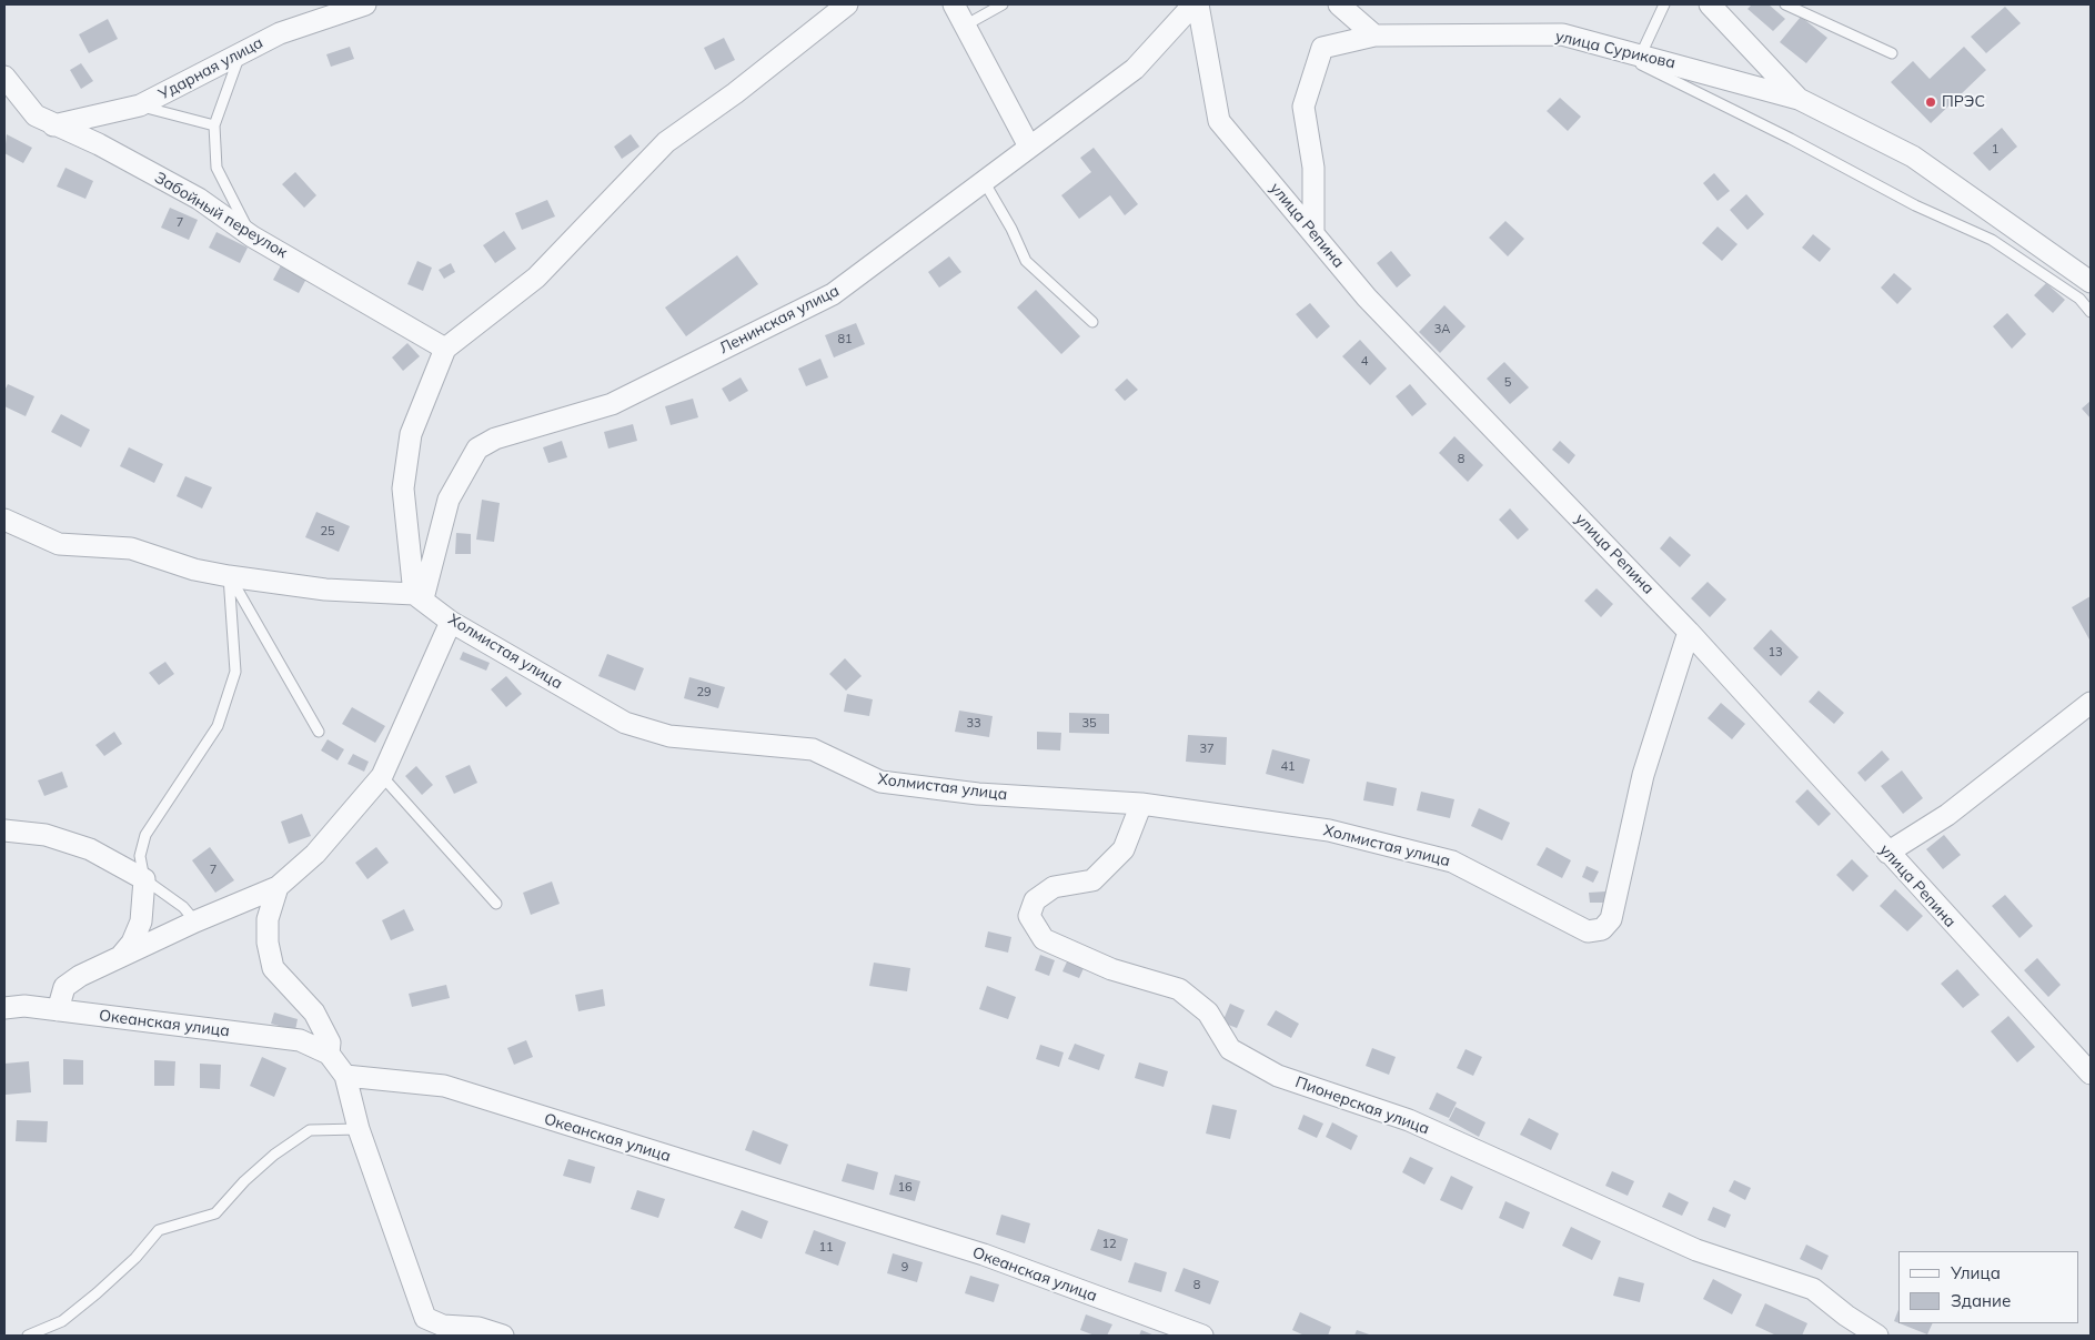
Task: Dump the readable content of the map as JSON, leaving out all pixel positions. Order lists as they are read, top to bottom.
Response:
{
  "streets": {
    "street": [
      "улица Сурикова",
      "Ударная улица",
      "Забойный переулок",
      "улица Репина",
      "Ленинская улица",
      "Холмистая улица",
      "Океанская улица",
      "Пионерская улица"
    ]
  },
  "crossings": [
    ["улица Сурикова", "улица Репина"],
    ["Ударная улица", "Забойный переулок"],
    ["улица Репина", "Ленинская улица"],
    ["улица Репина", "Холмистая улица"],
    ["Ленинская улица", "Холмистая улица"],
    ["Холмистая улица", "Пионерская улица"]
  ],
  "places": ["ПРЭС"],
  "house_numbers": [
    "1",
    "7",
    "3А",
    "81",
    "4",
    "5",
    "8",
    "25",
    "13",
    "29",
    "33",
    "35",
    "37",
    "41",
    "7",
    "16",
    "12",
    "11",
    "9",
    "8"
  ],
  "legend": ["Улица", "Здание"]
}
